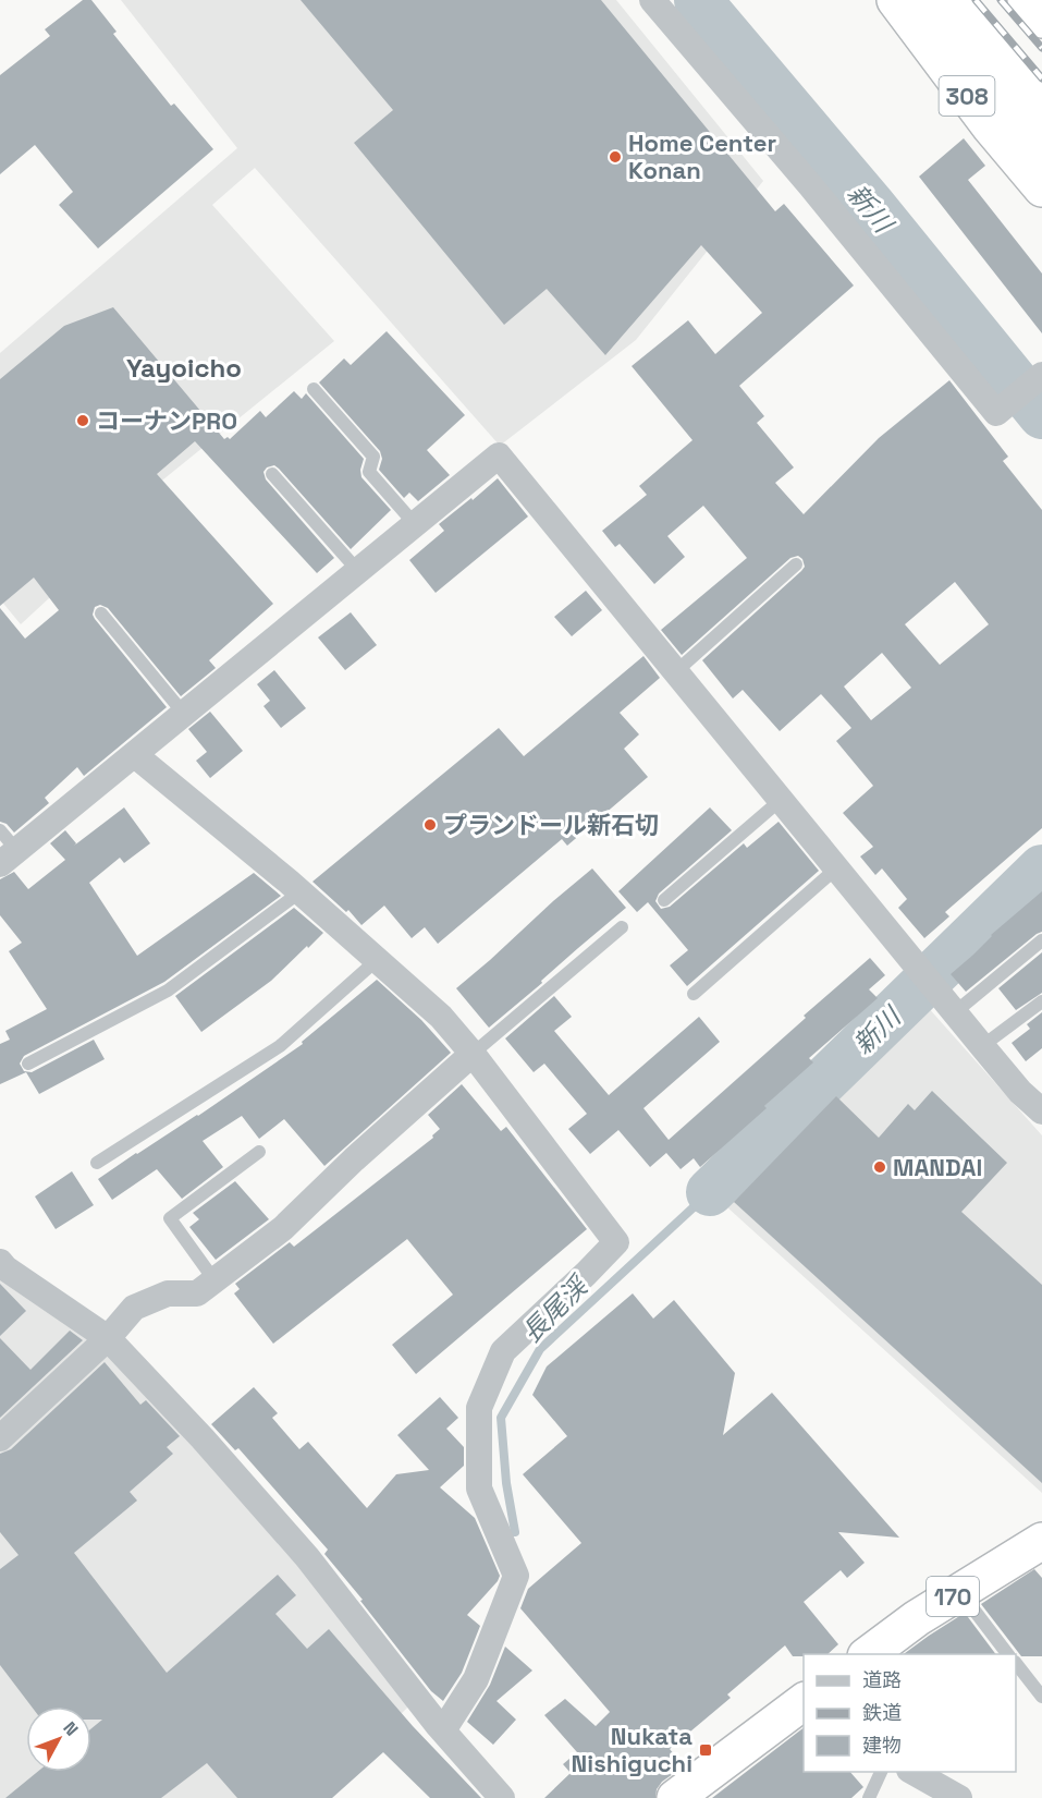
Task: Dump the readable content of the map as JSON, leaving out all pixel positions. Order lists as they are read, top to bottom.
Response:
{
  "streets": {
    "highway": ["308", "170"]
  },
  "districts": ["Yayoicho"],
  "water": ["新川", "長尾渓"],
  "places": {
    "other": [
      "Home Center Konan",
      "コーナンPRO",
      "プランドール新石切",
      "MANDAI"
    ],
    "transit": ["Nukata Nishiguchi"]
  },
  "legend": ["道路", "鉄道", "建物"],
  "north": "top right"
}
